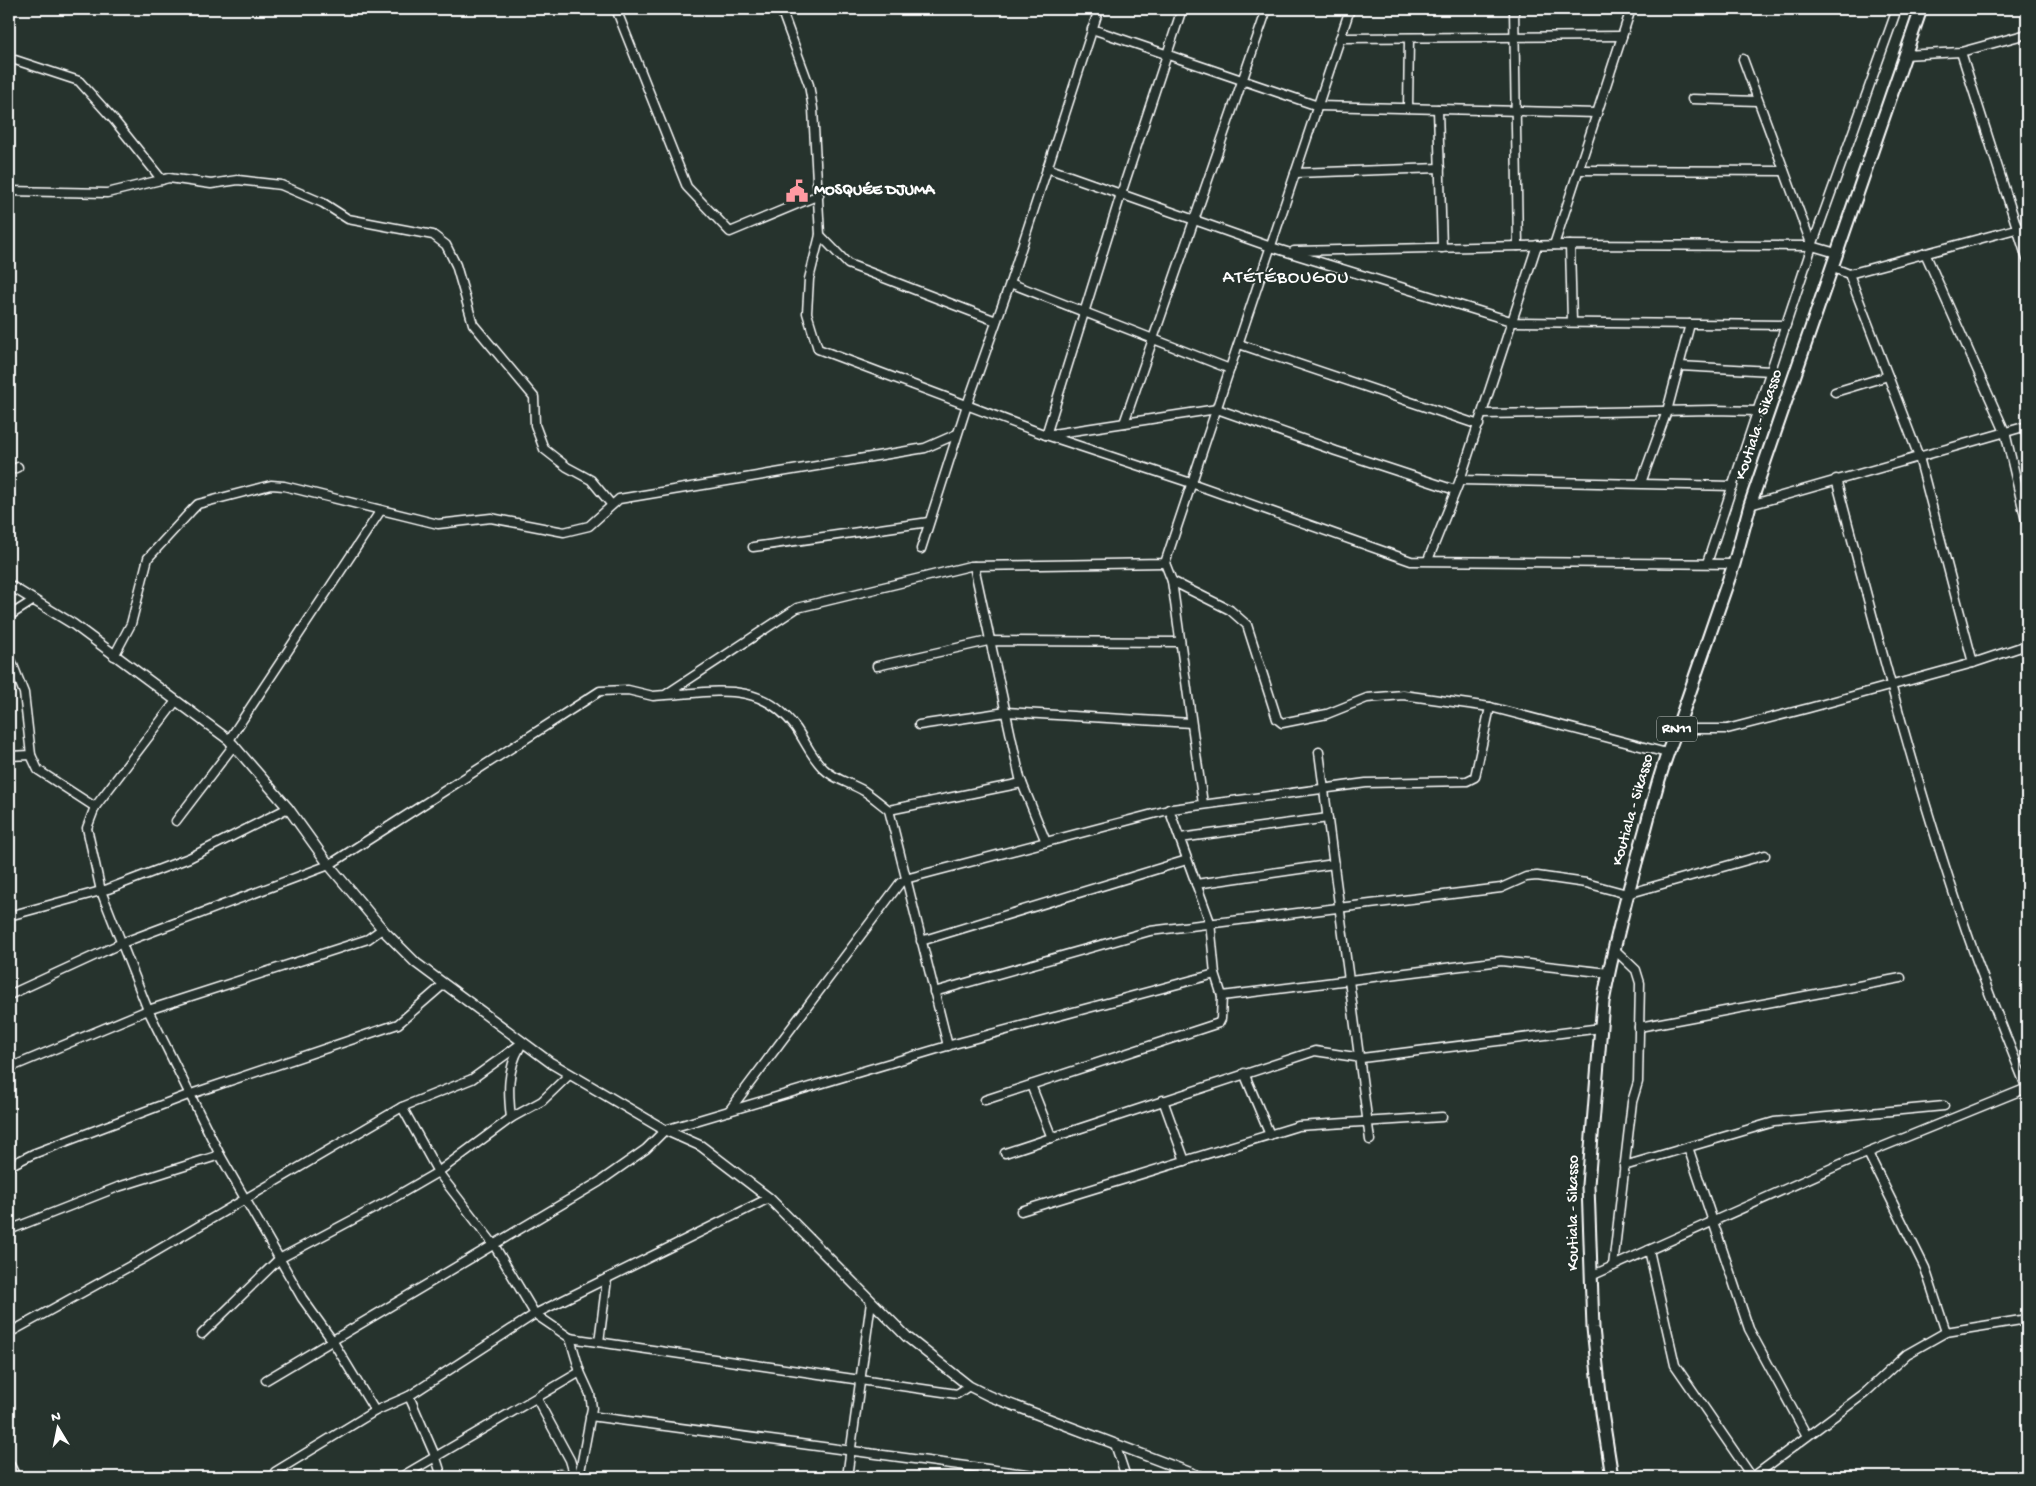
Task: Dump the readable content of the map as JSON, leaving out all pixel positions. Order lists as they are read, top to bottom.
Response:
{
  "streets": {
    "main road": ["Koutiala - Sikasso", "RN11"]
  },
  "districts": ["ATÉTÉBOUGOU"],
  "places": {
    "public building": ["MOSQUÉE DJUMA"]
  },
  "north": "top"
}
